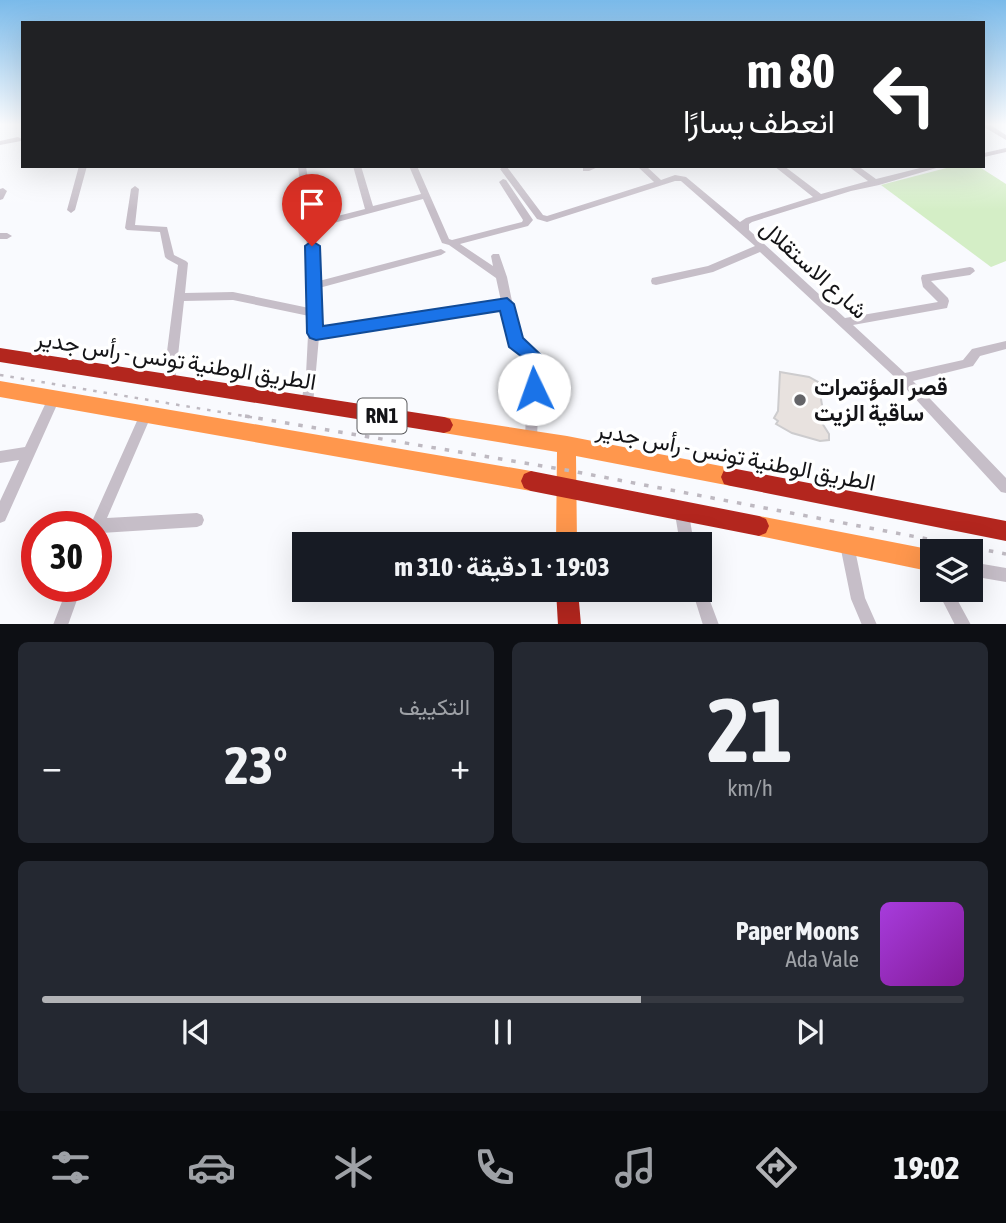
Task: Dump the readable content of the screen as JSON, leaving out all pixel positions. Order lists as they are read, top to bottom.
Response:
{
  "streets": {
    "street": ["شارع الاستقلال", "الطريق الوطنية تونس - رأس جدير", "RN1"]
  },
  "places": ["قصر المؤتمرات ساقية الزيت"],
  "page": {
    "turn": ["80 m", "انعطف يسارًا"],
    "limit": "30",
    "trip": "19:03 · 1 دقيقة · 310 m",
    "tile": [
      ["21", "km/h"],
      "التكييف"
    ],
    "heat": ["−", "23°", "+"],
    "song": ["Paper Moons", "Ada Vale"],
    "tabs": "19:02"
  }
}
